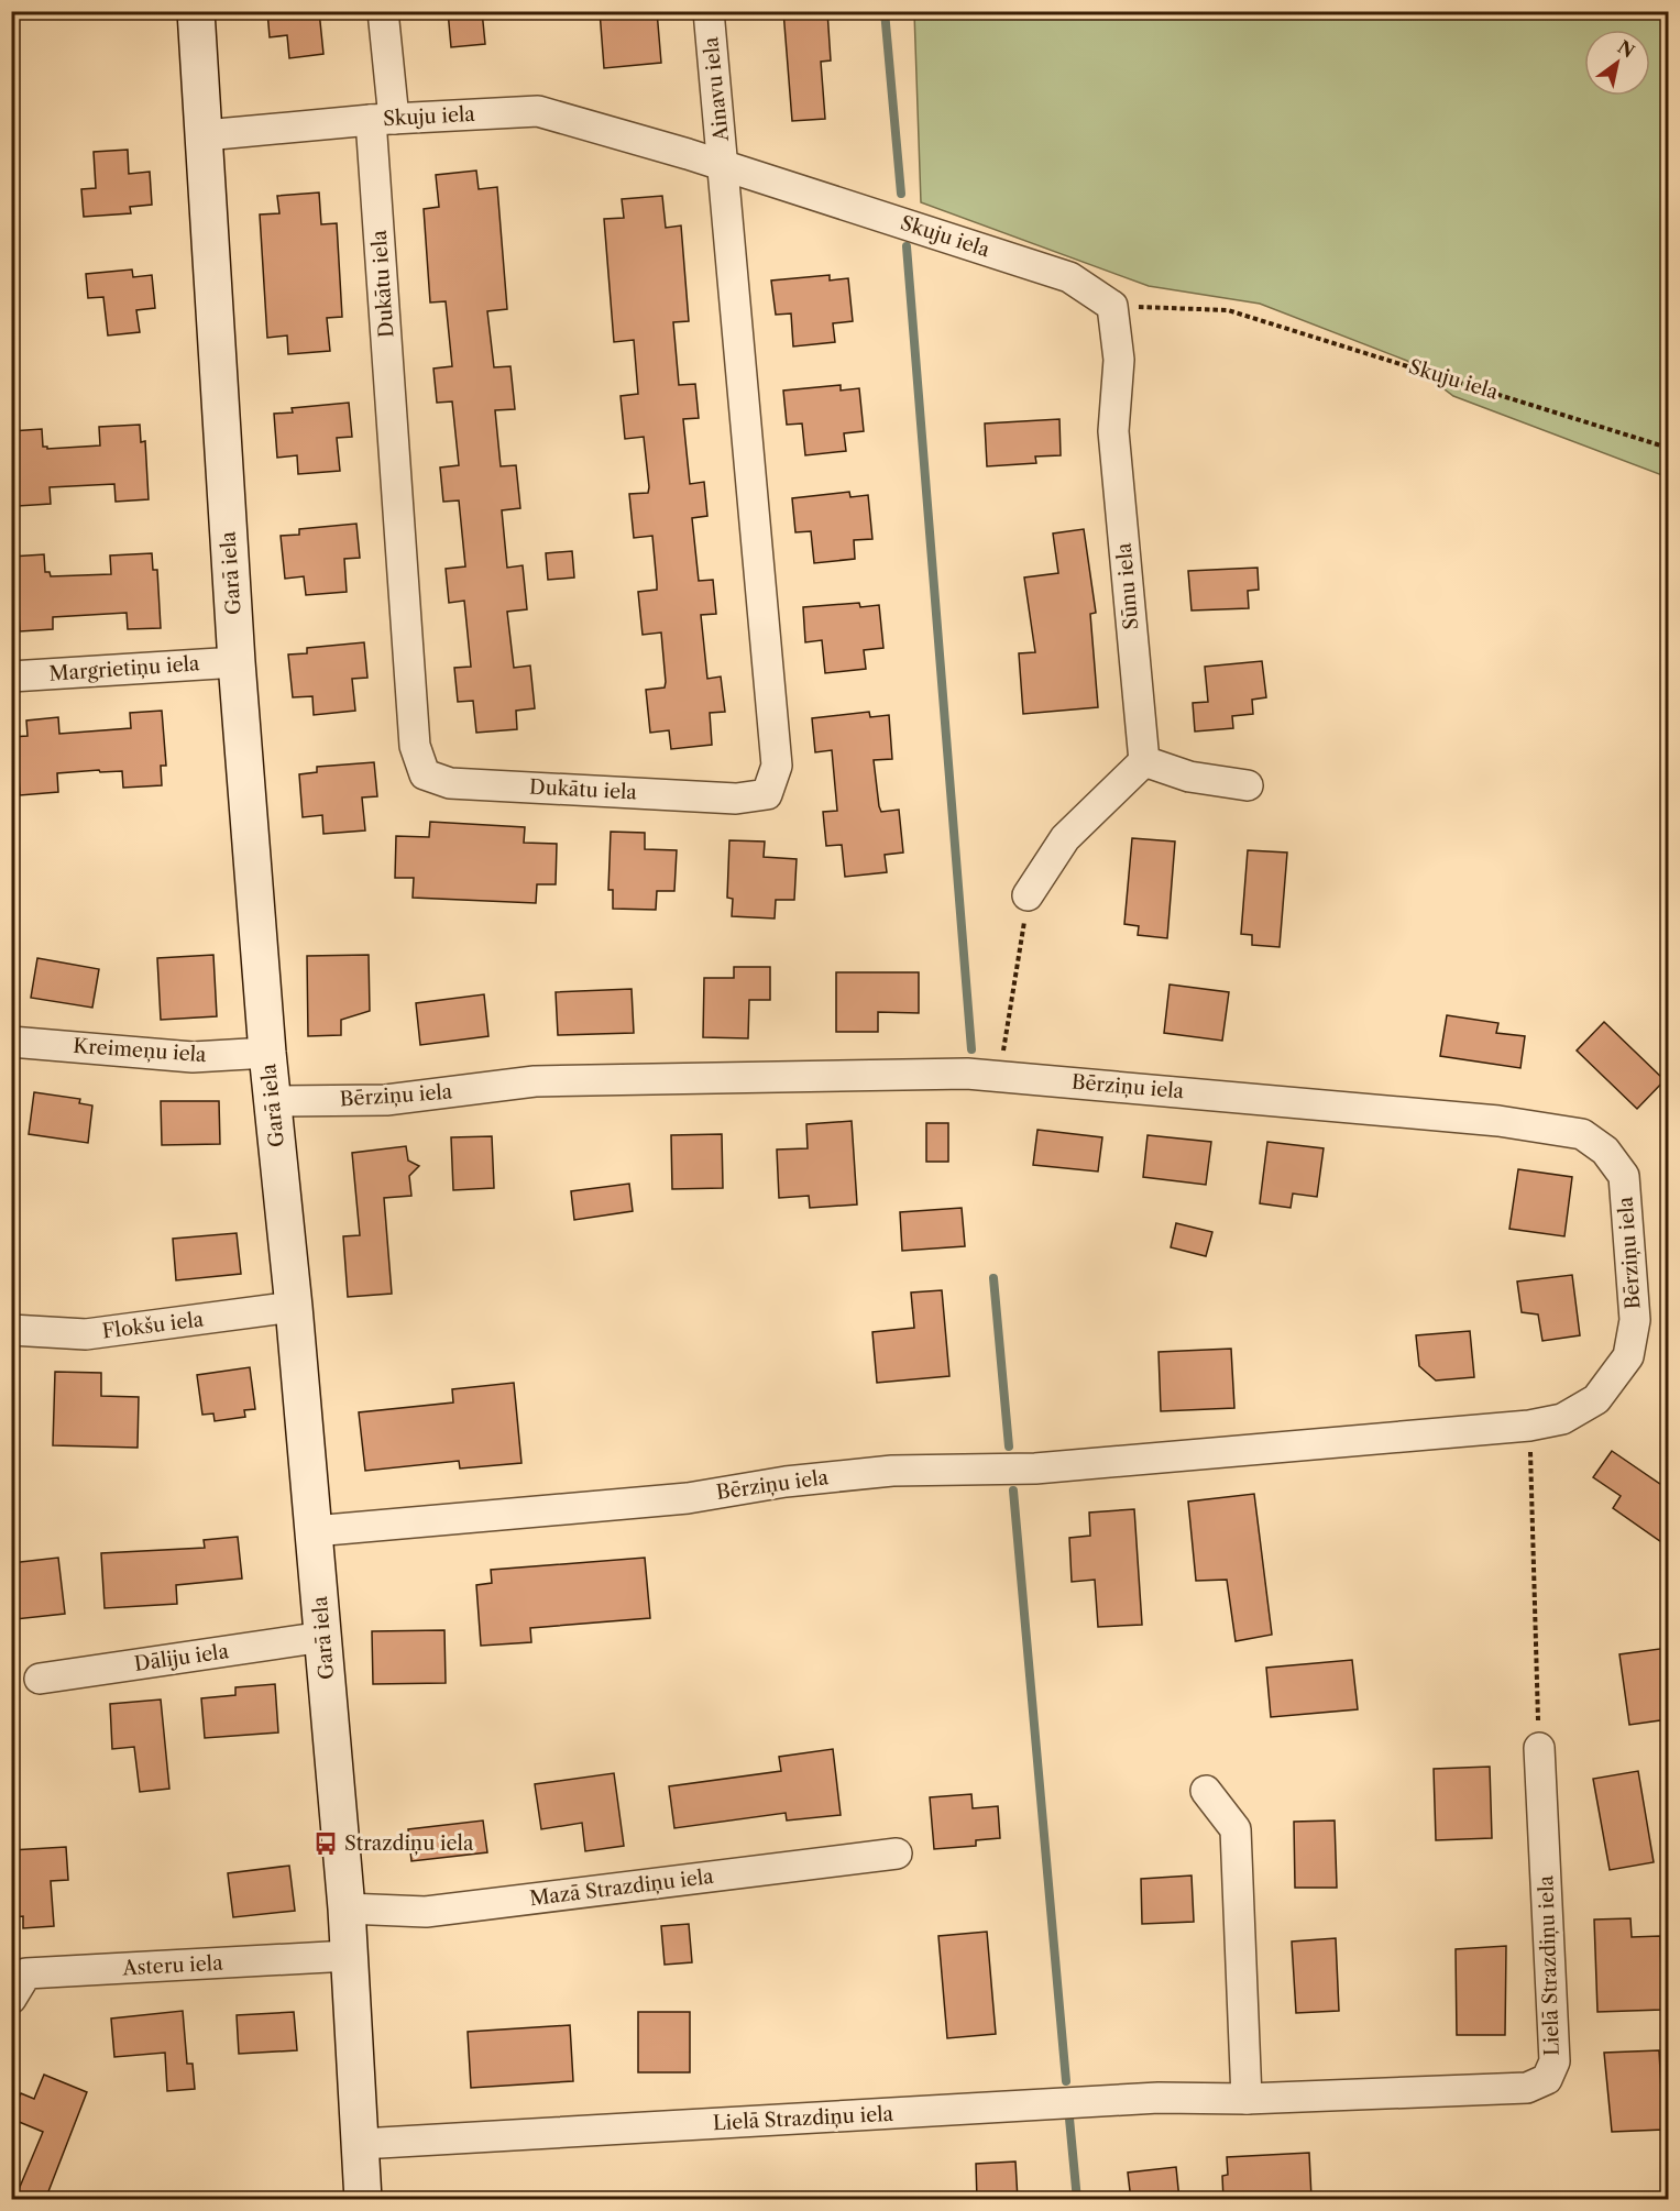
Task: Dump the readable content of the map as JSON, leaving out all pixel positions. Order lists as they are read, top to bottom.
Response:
{
  "streets": {
    "street": [
      "Ainavu iela",
      "Skuju iela",
      "Dukātu iela",
      "Garā iela",
      "Sūnu iela",
      "Margrietiņu iela",
      "Kreimeņu iela",
      "Bērziņu iela",
      "Flokšu iela",
      "Dāliju iela",
      "Mazā Strazdiņu iela",
      "Asteru iela",
      "Lielā Strazdiņu iela"
    ]
  },
  "crossings": [
    ["Ainavu iela", "Skuju iela"],
    ["Ainavu iela", "Dukātu iela"],
    ["Skuju iela", "Dukātu iela"],
    ["Skuju iela", "Garā iela"],
    ["Skuju iela", "Sūnu iela"],
    ["Garā iela", "Margrietiņu iela"],
    ["Garā iela", "Kreimeņu iela"],
    ["Garā iela", "Bērziņu iela"],
    ["Garā iela", "Flokšu iela"],
    ["Garā iela", "Dāliju iela"],
    ["Garā iela", "Mazā Strazdiņu iela"],
    ["Garā iela", "Asteru iela"],
    ["Garā iela", "Lielā Strazdiņu iela"]
  ],
  "places": {
    "bus stop": ["Strazdiņu iela"]
  },
  "north": "top right"
}
